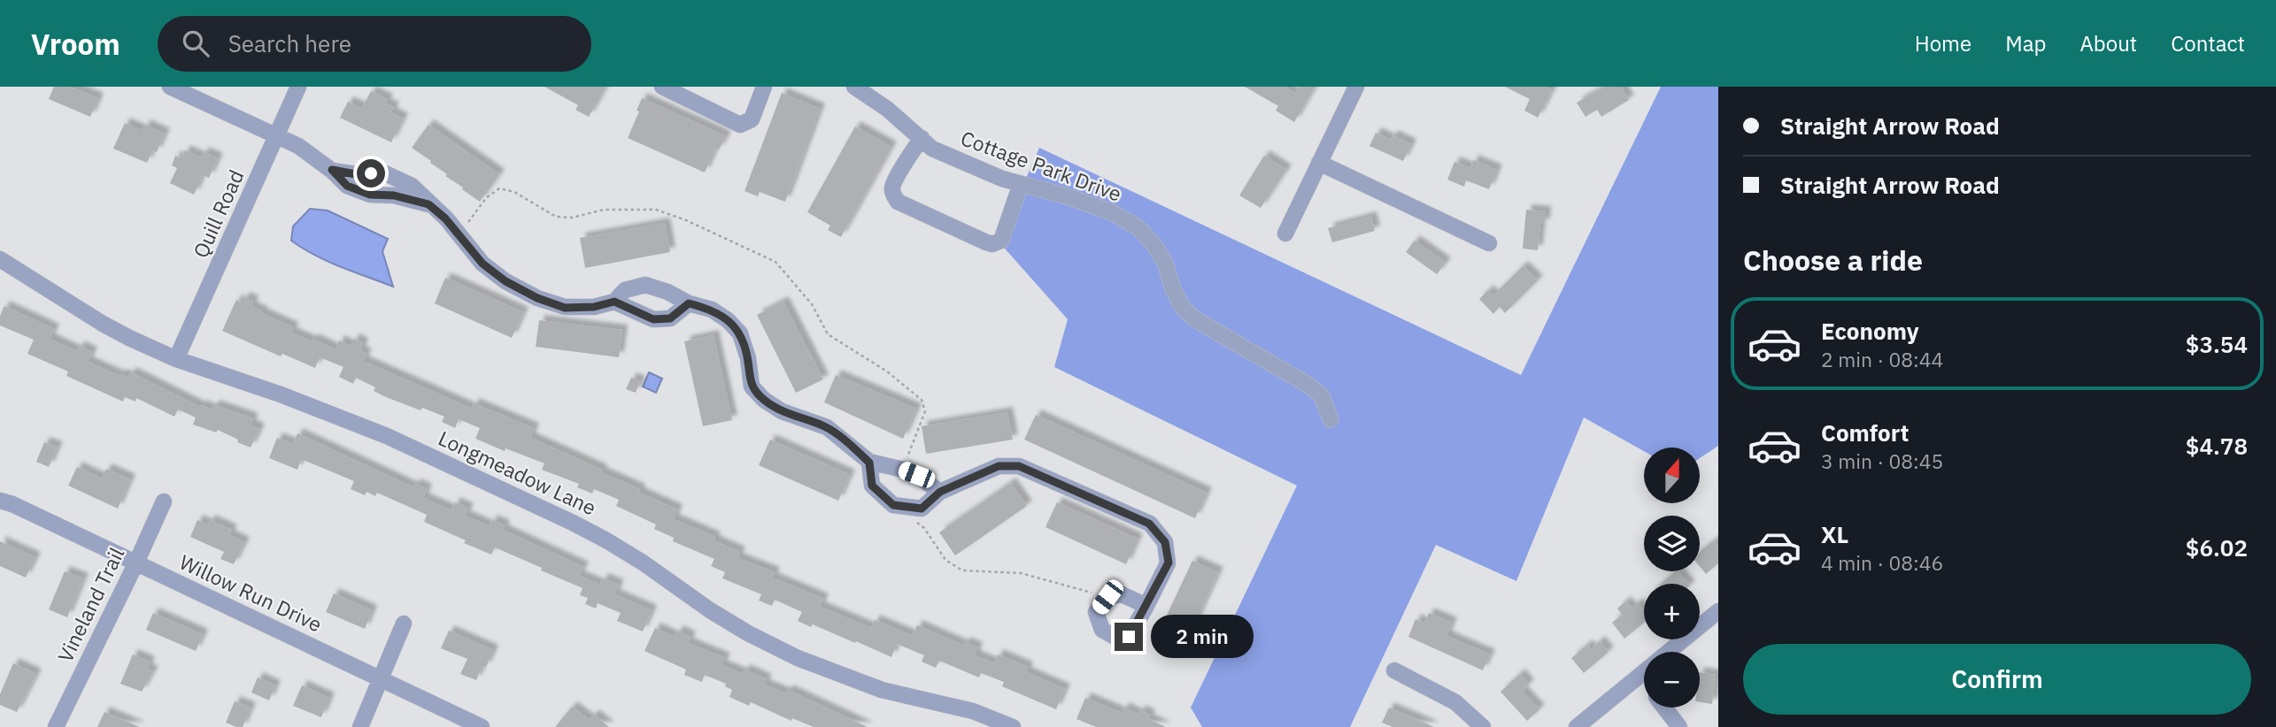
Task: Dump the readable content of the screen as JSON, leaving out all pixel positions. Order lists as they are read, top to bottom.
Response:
{
  "streets": {
    "street": [
      "Cottage Park Drive",
      "Quill Road",
      "Longmeadow Lane",
      "Willow Run Drive",
      "Vineland Trail"
    ]
  },
  "crossings": [
    ["Quill Road", "Longmeadow Lane"],
    ["Willow Run Drive", "Vineland Trail"]
  ],
  "north": "top",
  "page": {
    "header": "Vroom",
    "search": "Search here",
    "nav": [
      "Home",
      "Map",
      "About",
      "Contact"
    ],
    "banner": ["Straight Arrow Road", "Straight Arrow Road"],
    "heading": "Choose a ride",
    "list": [
      {
        "name": "Economy",
        "note": "2 min · 08:44",
        "value": "$3.54"
      },
      {
        "name": "Comfort",
        "note": "3 min · 08:45",
        "value": "$4.78"
      },
      {
        "name": "XL",
        "note": "4 min · 08:46",
        "value": "$6.02"
      }
    ],
    "map_buttons": ["+", "−"],
    "bubble": "2 min",
    "buttons": "Confirm"
  }
}
